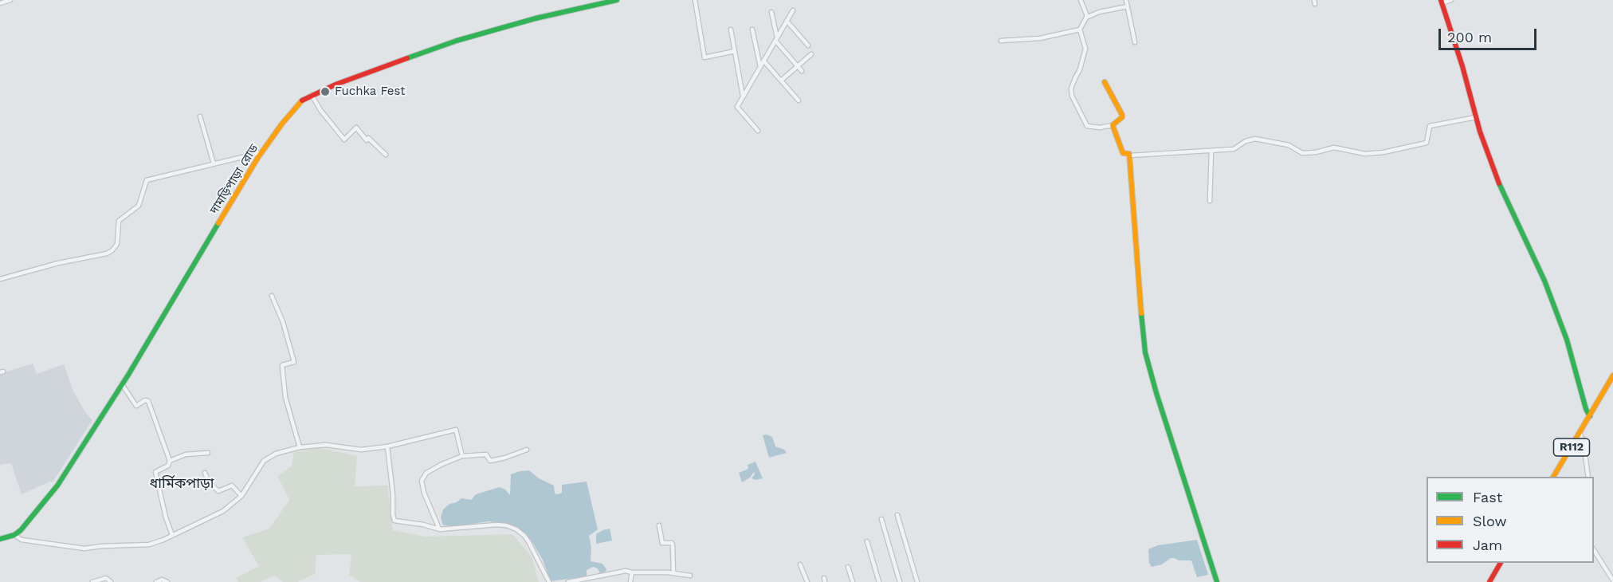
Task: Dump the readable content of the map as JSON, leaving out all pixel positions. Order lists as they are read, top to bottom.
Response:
{
  "streets": {
    "main road": ["দামড়িপাড়া রোড", "R112"]
  },
  "districts": ["ধার্মিকপাড়া"],
  "places": ["Fuchka Fest"],
  "legend": ["Fast", "Slow", "Jam"],
  "scale_bar": "200 m"
}
